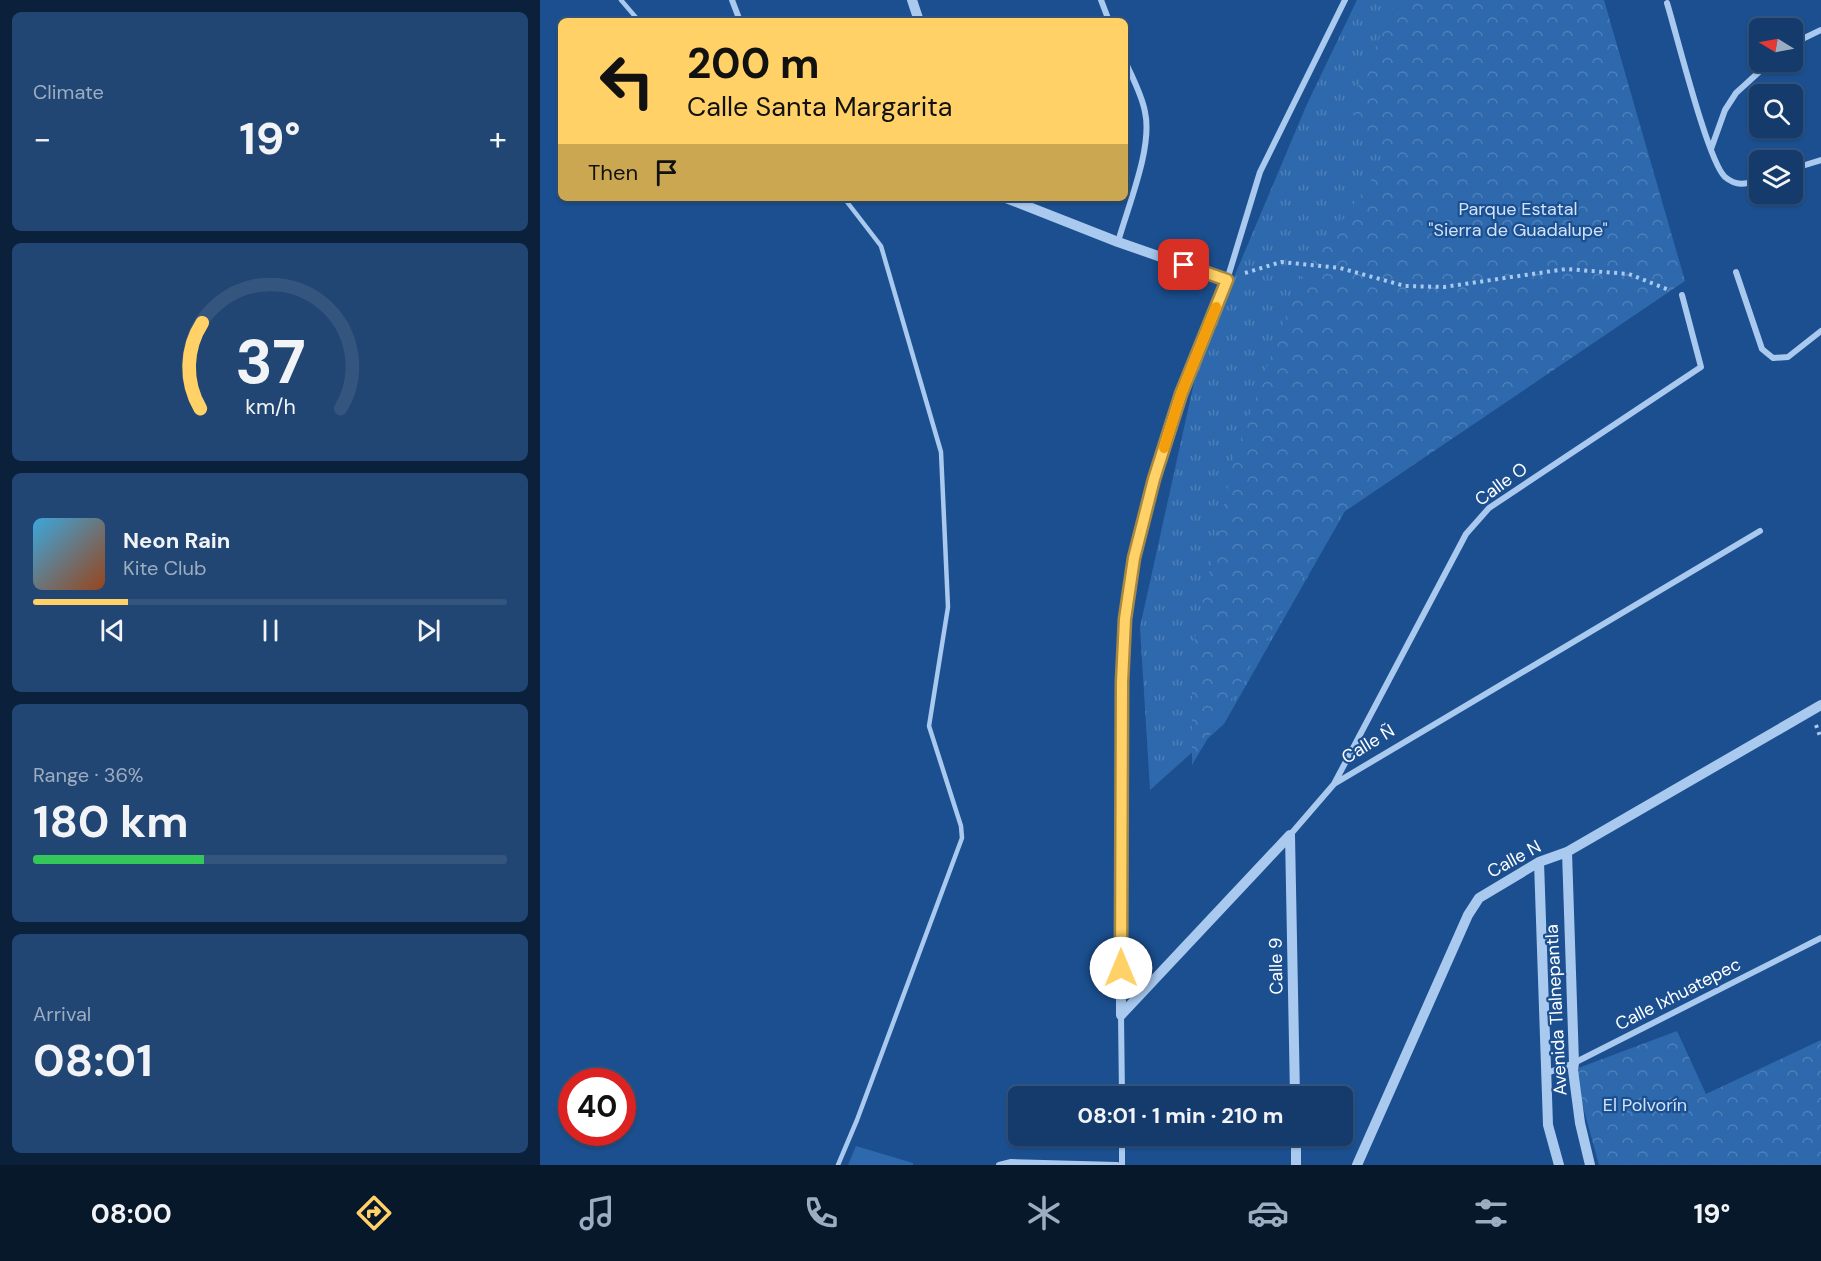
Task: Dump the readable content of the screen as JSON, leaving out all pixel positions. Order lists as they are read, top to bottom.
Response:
{
  "streets": {
    "street": [
      "Calle O",
      "Calle Ñ",
      "Calle N",
      "Calle 9",
      "Calle Ixhuatepec",
      "Avenida Tlalnepantla"
    ]
  },
  "crossings": [
    ["Calle O", "Calle Ñ"],
    ["Calle Ñ", "Calle 9"],
    ["Calle N", "Avenida Tlalnepantla"],
    ["Calle Ixhuatepec", "Avenida Tlalnepantla"]
  ],
  "parks": ["Parque Estatal \"Sierra de Guadalupe\"", "El Polvorín"],
  "north": "left",
  "page": {
    "tile": [
      "Climate",
      ["Range · 36%", "180 km"],
      ["Arrival", "08:01"]
    ],
    "turn": ["200 m", "Calle Santa Margarita"],
    "heat": ["−", "19°", "+"],
    "then": "Then",
    "song": ["Neon Rain", "Kite Club"],
    "limit": "40",
    "trip": "08:01 · 1 min · 210 m",
    "tabs": ["08:00", "19°"],
    "gauge": ["37", "km/h"]
  }
}
